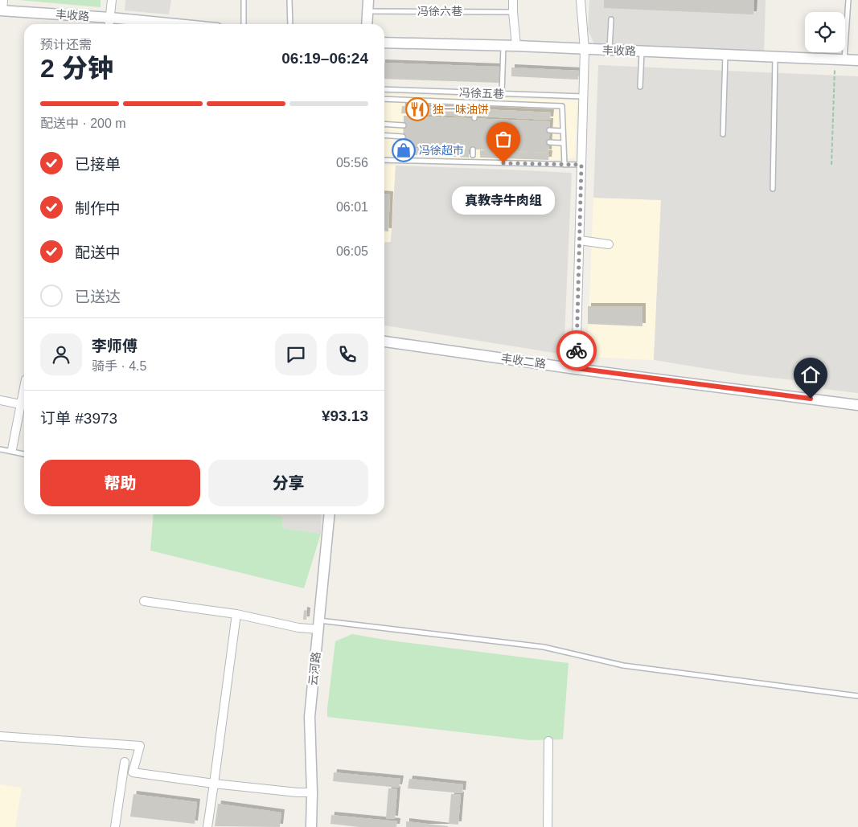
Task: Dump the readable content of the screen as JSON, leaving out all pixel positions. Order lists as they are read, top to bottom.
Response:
{
  "streets": {
    "street": ["丰收路", "丰收二路", "云河路"],
    "lane": ["冯徐六巷", "冯徐五巷"]
  },
  "places": {
    "restaurant": ["独一味油饼"],
    "shop": ["冯徐超市"],
    "other": ["真教寺牛肉组"]
  },
  "page": {
    "heading": ["2 分钟", "预计还需", "06:19–06:24"],
    "panel": [
      "李师傅",
      "骑手 · 4.5",
      "订单 #3973",
      "¥93.13"
    ],
    "bar": "配送中 · 200 m",
    "list": [
      ["已接单", "05:56"],
      ["制作中", "06:01"],
      ["配送中", "06:05"],
      "已送达"
    ],
    "bubble": "真教寺牛肉组",
    "buttons": ["帮助", "分享"]
  }
}
